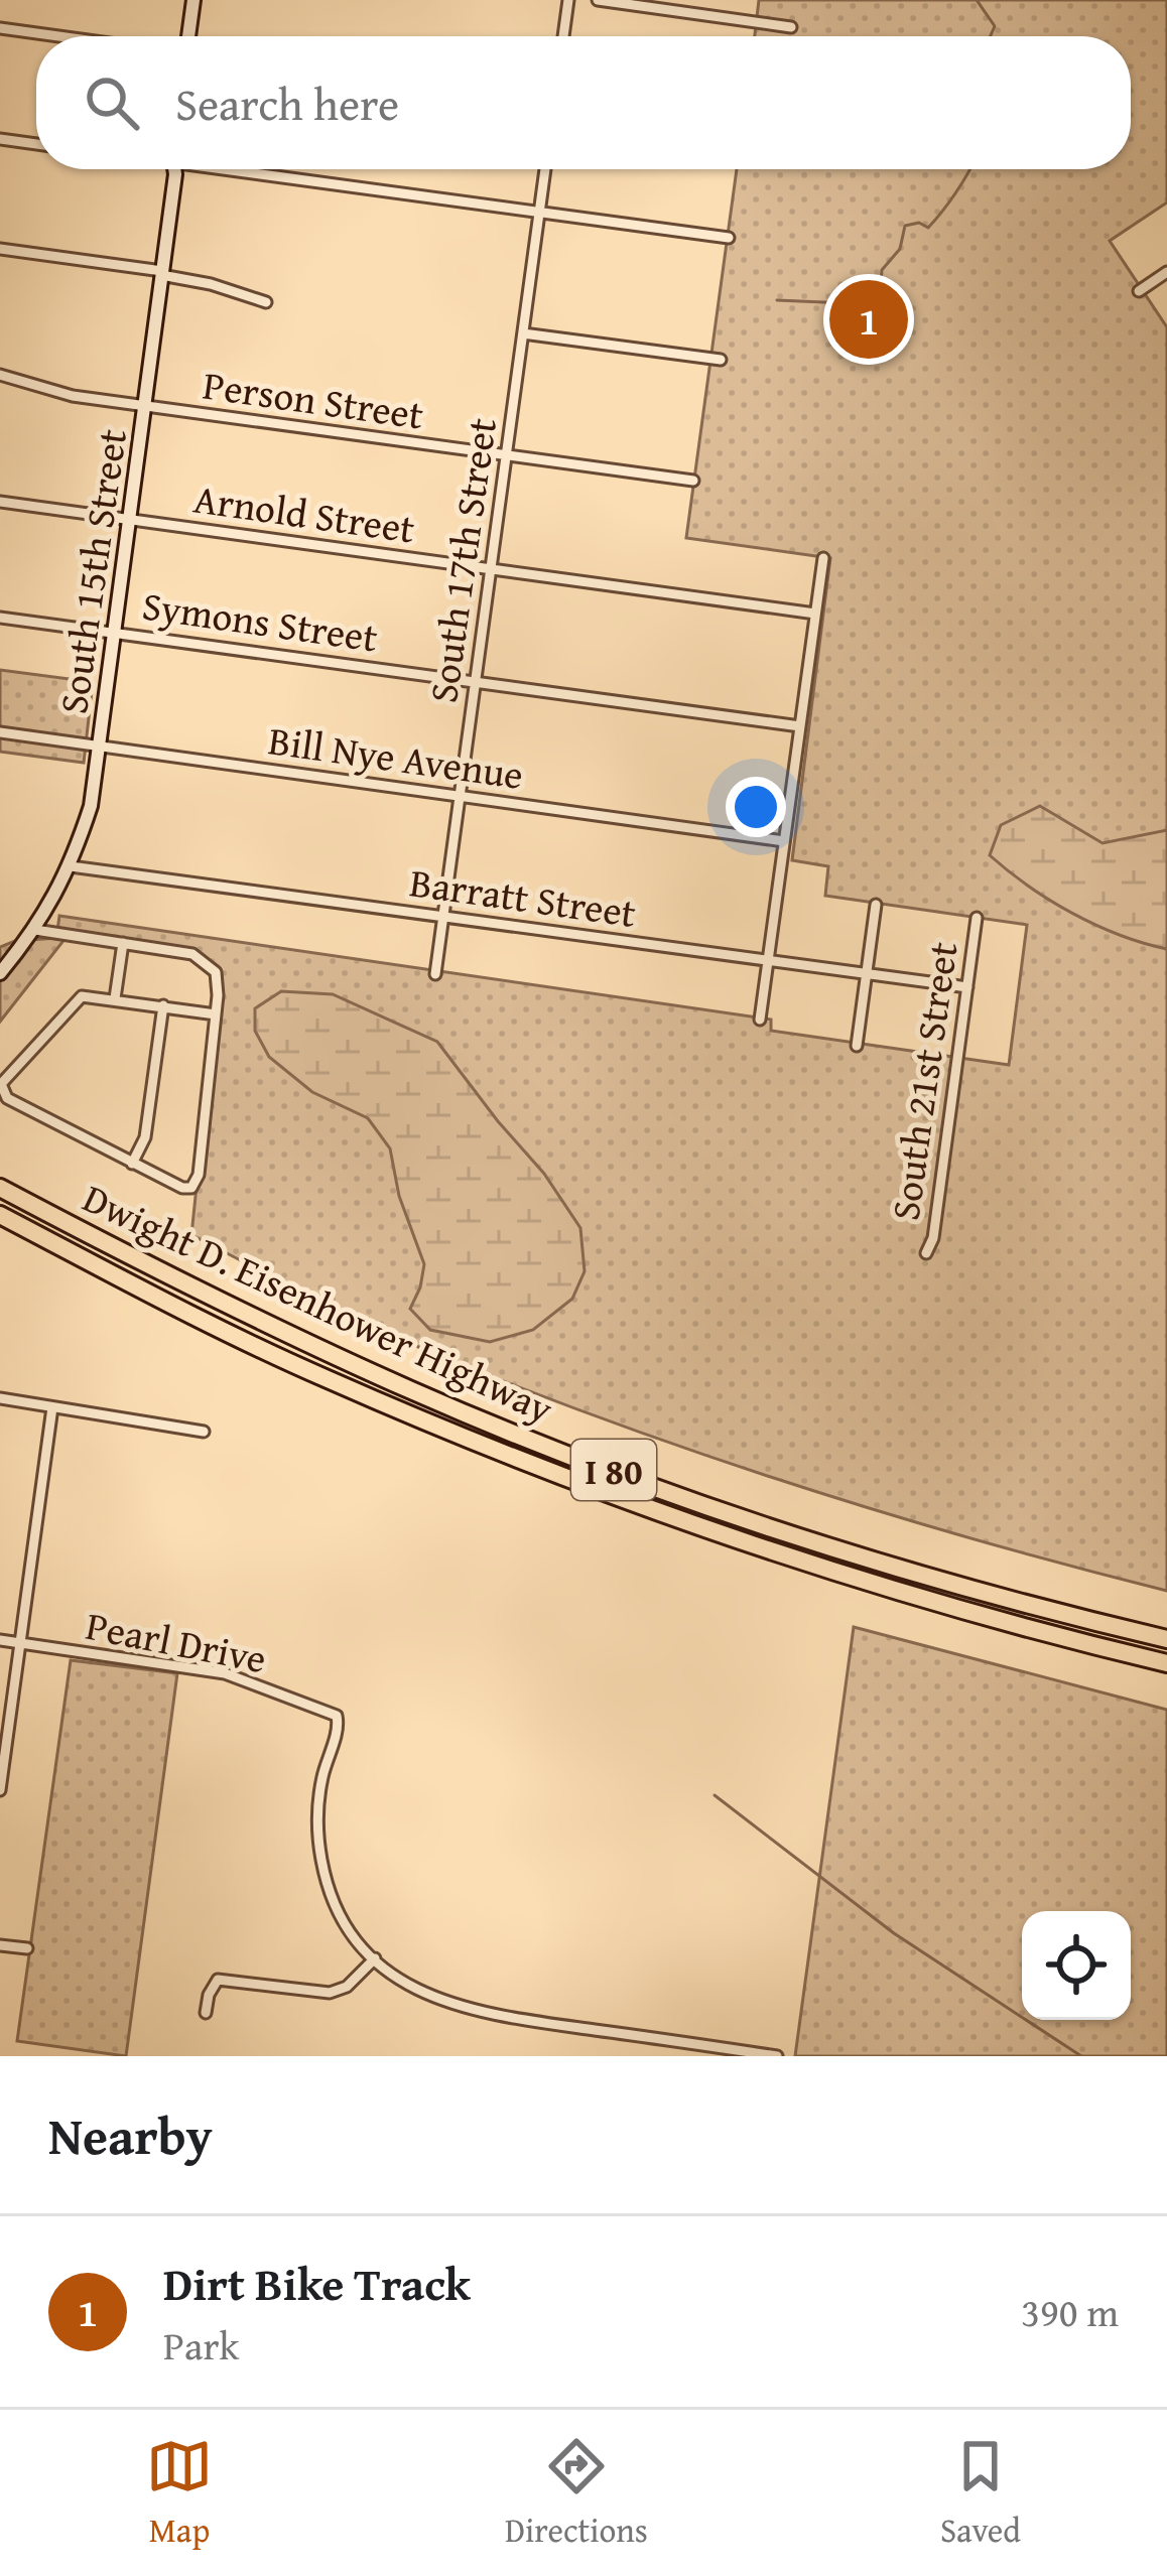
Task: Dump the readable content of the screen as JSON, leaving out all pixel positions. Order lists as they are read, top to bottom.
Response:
{
  "streets": {
    "highway": ["Dwight D. Eisenhower Highway", "I 80"],
    "main road": ["South 15th Street"],
    "street": [
      "Person Street",
      "Arnold Street",
      "South 17th Street",
      "Symons Street",
      "Bill Nye Avenue",
      "Barratt Street",
      "South 21st Street",
      "Pearl Drive"
    ]
  },
  "crossings": [
    ["Person Street", "South 17th Street"],
    ["Person Street", "South 15th Street"],
    ["Arnold Street", "South 17th Street"],
    ["Arnold Street", "South 15th Street"],
    ["South 17th Street", "Symons Street"],
    ["South 17th Street", "Bill Nye Avenue"],
    ["South 17th Street", "Barratt Street"],
    ["South 15th Street", "Symons Street"],
    ["South 15th Street", "Bill Nye Avenue"],
    ["South 15th Street", "Barratt Street"],
    ["Barratt Street", "South 21st Street"]
  ],
  "page": {
    "search": "Search here",
    "pins": "1",
    "heading": "Nearby",
    "list": [
      {
        "mark": "1",
        "name": "Dirt Bike Track",
        "note": "Park",
        "value": "390 m"
      }
    ],
    "nav": ["Map", "Directions", "Saved"]
  }
}
